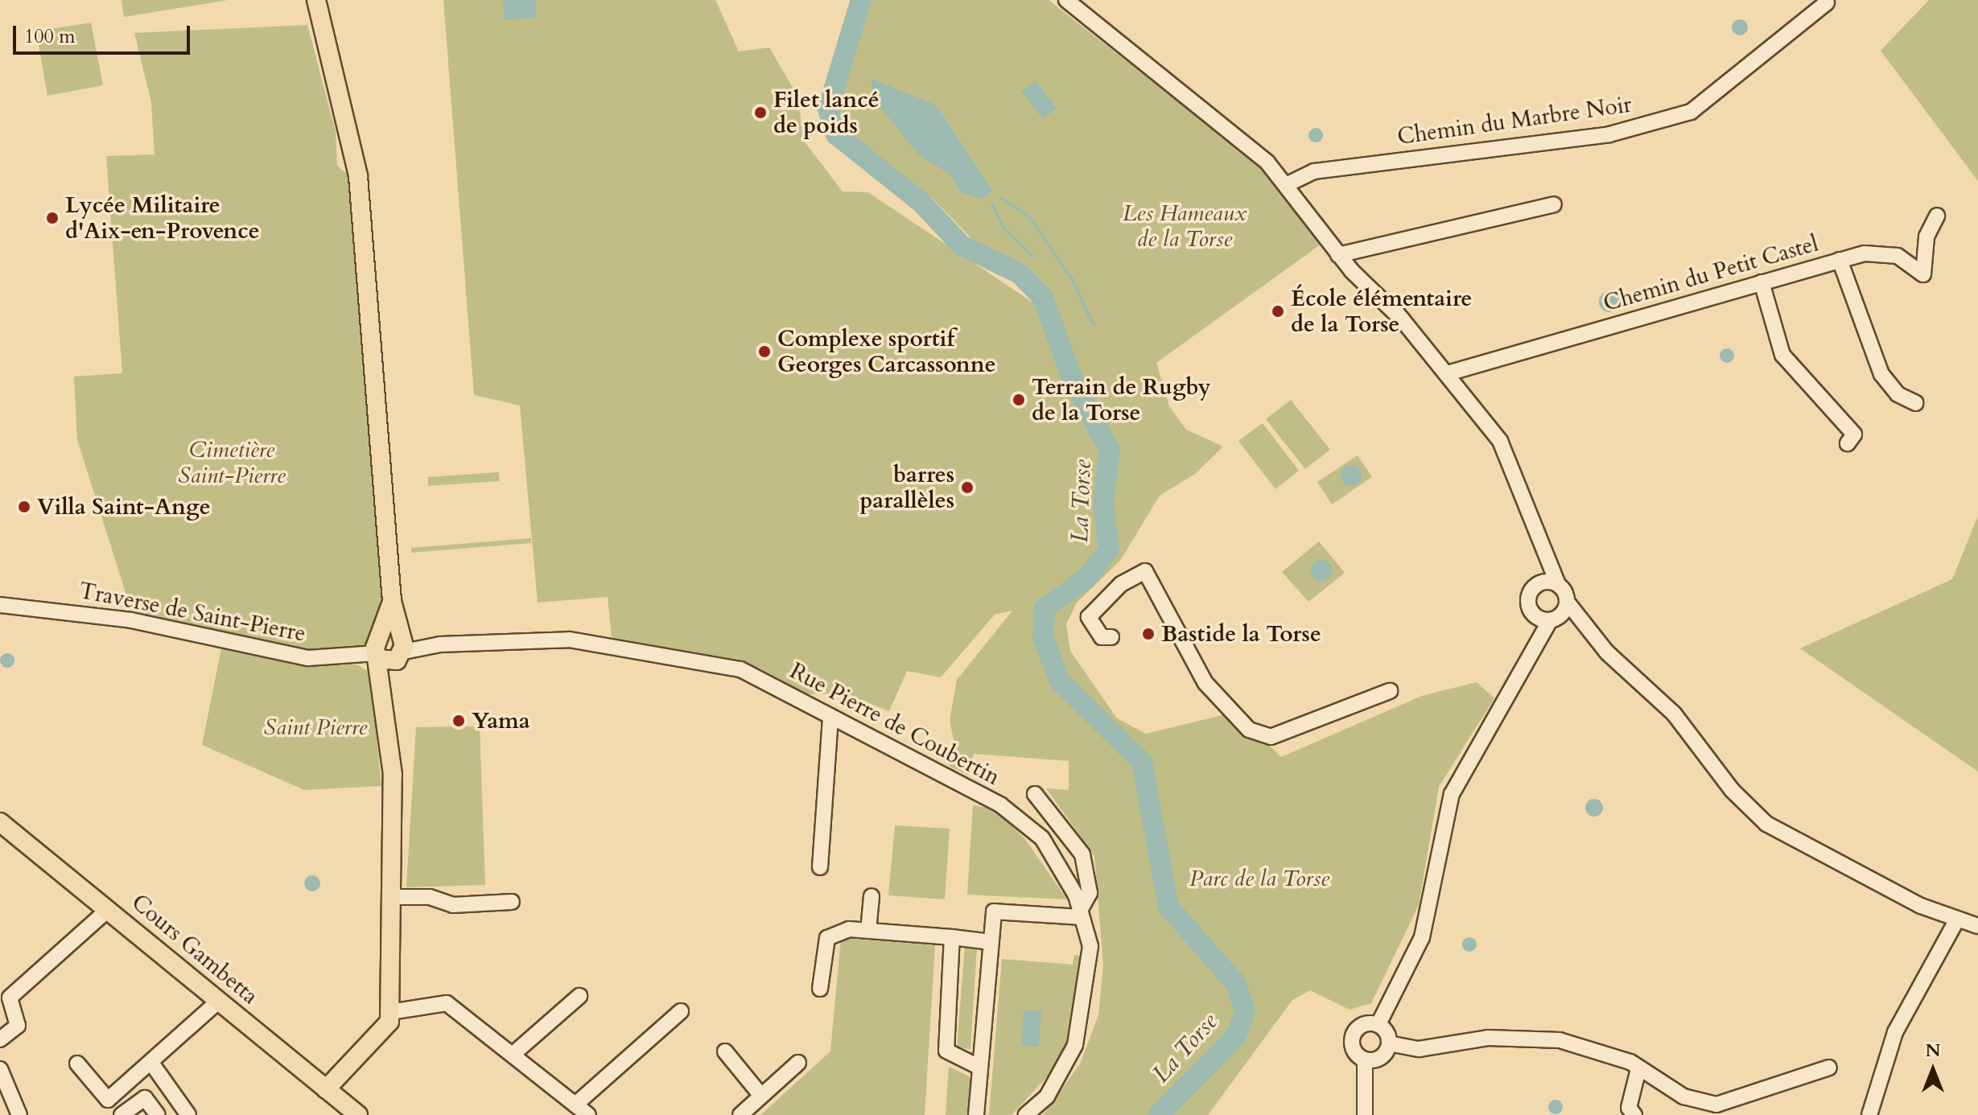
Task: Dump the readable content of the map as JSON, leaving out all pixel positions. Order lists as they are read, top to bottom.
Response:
{
  "streets": {
    "main road": ["Cours Gambetta"],
    "street": [
      "Chemin du Marbre Noir",
      "Chemin du Petit Castel",
      "Traverse de Saint-Pierre",
      "Rue Pierre de Coubertin"
    ]
  },
  "crossings": [
    ["Traverse de Saint-Pierre", "Rue Pierre de Coubertin"]
  ],
  "water": ["La Torse"],
  "parks": [
    "Les Hameaux de la Torse",
    "Cimetière Saint-Pierre",
    "Saint Pierre",
    "Parc de la Torse"
  ],
  "places": [
    "Filet lancé de poids",
    "Lycée Militaire d'Aix-en-Provence",
    "École élémentaire de la Torse",
    "Complexe sportif Georges Carcassonne",
    "Terrain de Rugby de la Torse",
    "barres parallèles",
    "Villa Saint-Ange",
    "Bastide la Torse",
    "Yama"
  ],
  "scale_bar": "100 m",
  "north": "top"
}
